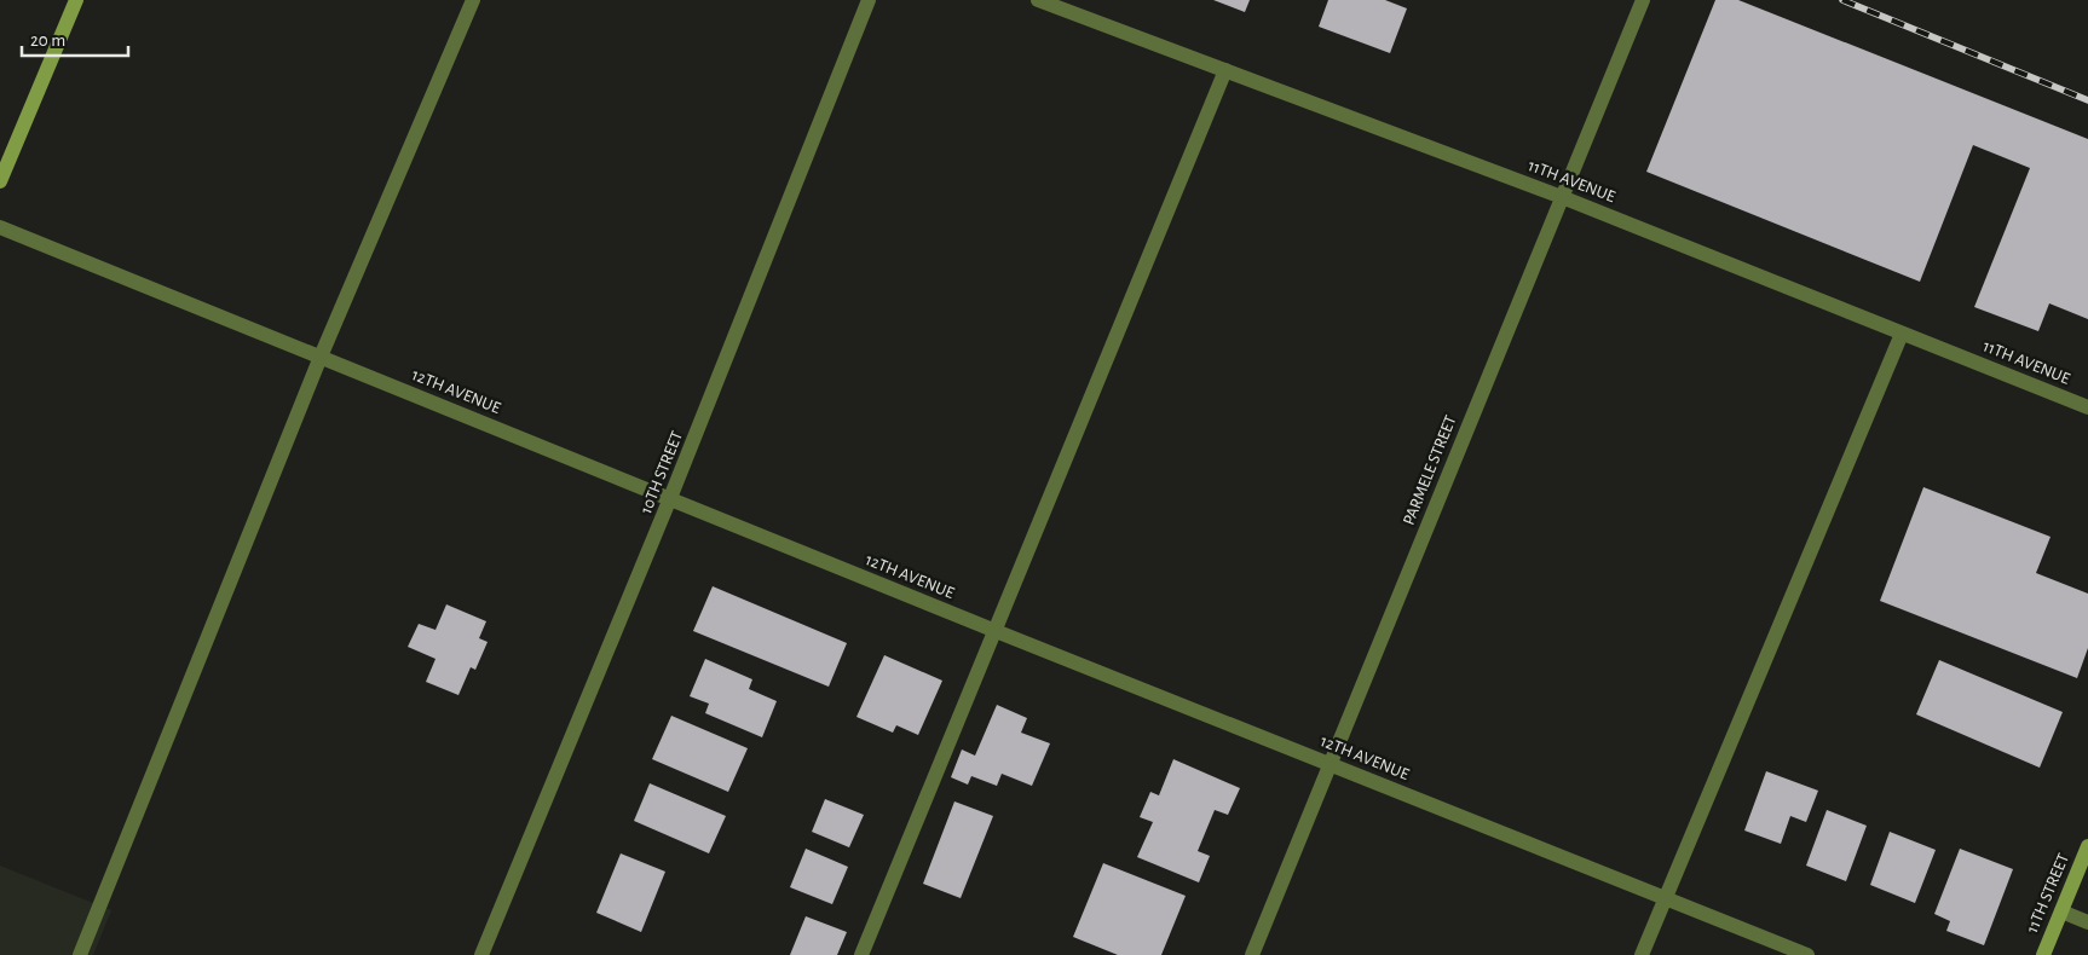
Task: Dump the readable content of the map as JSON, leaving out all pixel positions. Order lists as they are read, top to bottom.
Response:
{
  "streets": {
    "street": [
      "11TH AVENUE",
      "12TH AVENUE",
      "PARMELE STREET",
      "10TH STREET",
      "11TH STREET"
    ]
  },
  "crossings": [
    ["11TH AVENUE", "PARMELE STREET"],
    ["12TH AVENUE", "PARMELE STREET"],
    ["12TH AVENUE", "10TH STREET"]
  ],
  "scale_bar": "20 m"
}
